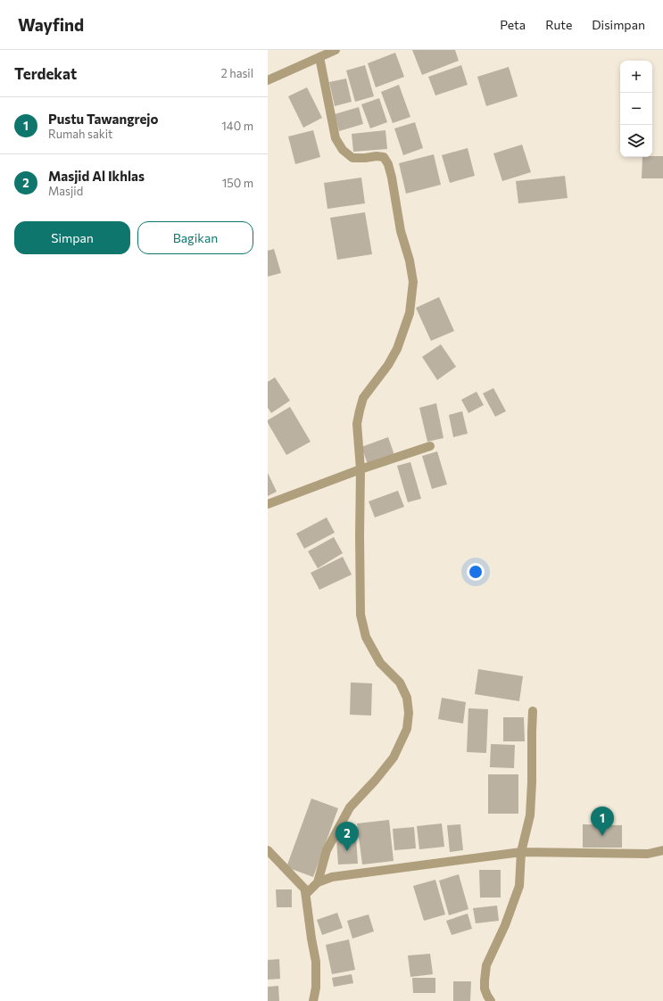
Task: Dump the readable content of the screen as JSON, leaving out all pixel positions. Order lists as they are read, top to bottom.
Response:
{
  "page": {
    "header": "Wayfind",
    "nav": ["Peta", "Rute", "Disimpan"],
    "heading": ["Terdekat", "2 hasil"],
    "map_buttons": ["+", "−"],
    "list": [
      {
        "mark": "1",
        "name": "Pustu Tawangrejo",
        "note": "Rumah sakit",
        "value": "140 m"
      },
      {
        "mark": "2",
        "name": "Masjid Al Ikhlas",
        "note": "Masjid",
        "value": "150 m"
      }
    ],
    "buttons": ["Simpan", "Bagikan"],
    "pins": ["1", "2"]
  }
}
